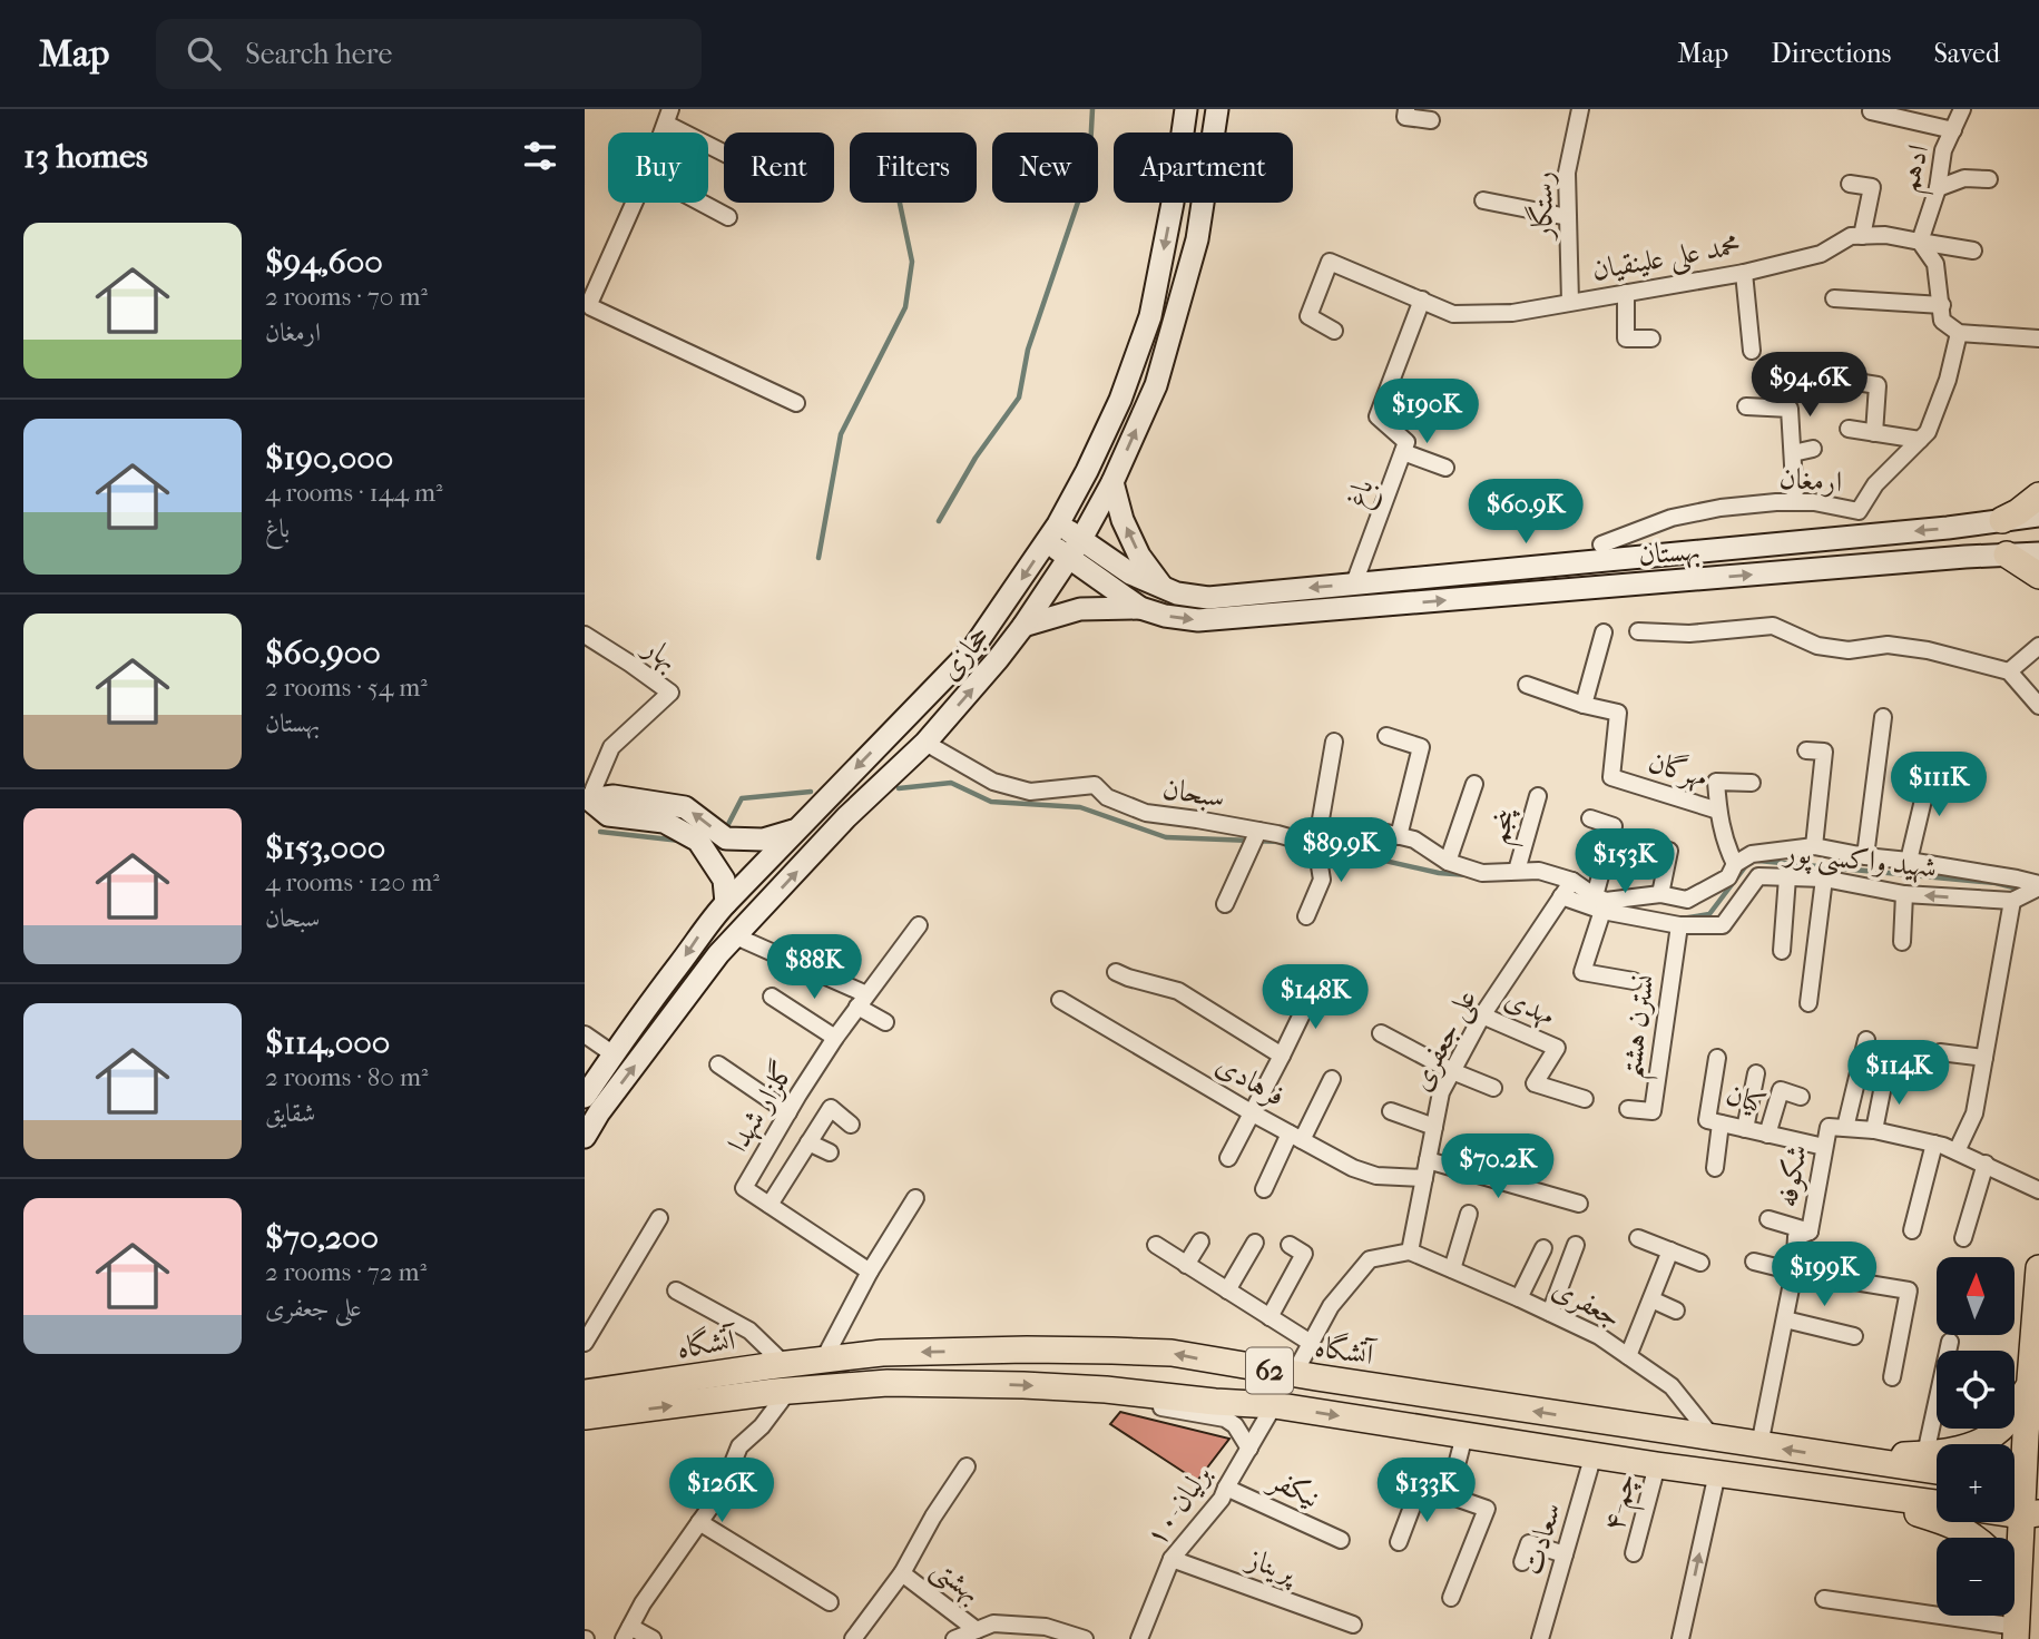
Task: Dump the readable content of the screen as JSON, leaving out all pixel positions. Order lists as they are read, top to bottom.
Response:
{
  "streets": {
    "main road": [
      "بهستان",
      "حجازی",
      "آتشگاه",
      "62"
    ],
    "street": [
      "ادهم",
      "رستگار",
      "محمد علی علینقیان",
      "ارمغان",
      "باغ",
      "بهار",
      "مهرگان",
      "سبحان",
      "پنجم",
      "شهید واکسی پور",
      "مهدی",
      "نسترن هشتم",
      "علی جعفری",
      "فرهادی",
      "کیان",
      "گلزار شهدا",
      "شکوفه",
      "جعفری",
      "نیکفر",
      "۴-چم",
      "۱۰-برلیان",
      "سعادت",
      "پریناز",
      "بهشتی"
    ]
  },
  "crossings": [
    ["ادهم", "محمد علی علینقیان"],
    ["رستگار", "محمد علی علینقیان"],
    ["محمد علی علینقیان", "باغ"],
    ["باغ", "بهستان"],
    ["بهستان", "حجازی"],
    ["حجازی", "سبحان"],
    ["شهید واکسی پور", "نسترن هشتم"],
    ["شهید واکسی پور", "علی جعفری"],
    ["مهدی", "علی جعفری"],
    ["علی جعفری", "فرهادی"],
    ["علی جعفری", "جعفری"],
    ["کیان", "شکوفه"],
    ["شکوفه", "آتشگاه"],
    ["جعفری", "آتشگاه"],
    ["آتشگاه", "۴-چم"],
    ["آتشگاه", "۱۰-برلیان"],
    ["آتشگاه", "سعادت"],
    ["نیکفر", "۱۰-برلیان"],
    ["۱۰-برلیان", "پریناز"]
  ],
  "north": "top",
  "page": {
    "header": "Map",
    "search": "Search here",
    "nav": ["Map", "Directions", "Saved"],
    "heading": "13 homes",
    "chip": [
      "Buy",
      "Rent",
      "Filters",
      "New",
      "Apartment"
    ],
    "list": [
      {
        "name": "$94,600",
        "note": "2 rooms · 70 m² · ارمغان"
      },
      {
        "name": "$190,000",
        "note": "4 rooms · 144 m² · باغ"
      },
      {
        "name": "$60,900",
        "note": "2 rooms · 54 m² · بهستان"
      },
      {
        "name": "$153,000",
        "note": "4 rooms · 120 m² · سبحان"
      },
      {
        "name": "$114,000",
        "note": "2 rooms · 80 m² · شقایق"
      },
      {
        "name": "$70,200",
        "note": "2 rooms · 72 m² · علی جعفری"
      }
    ],
    "price": [
      "$94.6K",
      "$190K",
      "$60.9K",
      "$111K",
      "$89.9K",
      "$153K",
      "$88K",
      "$148K",
      "$114K",
      "$70.2K",
      "$199K",
      "$126K",
      "$133K"
    ],
    "map_buttons": ["+", "−"]
  }
}
